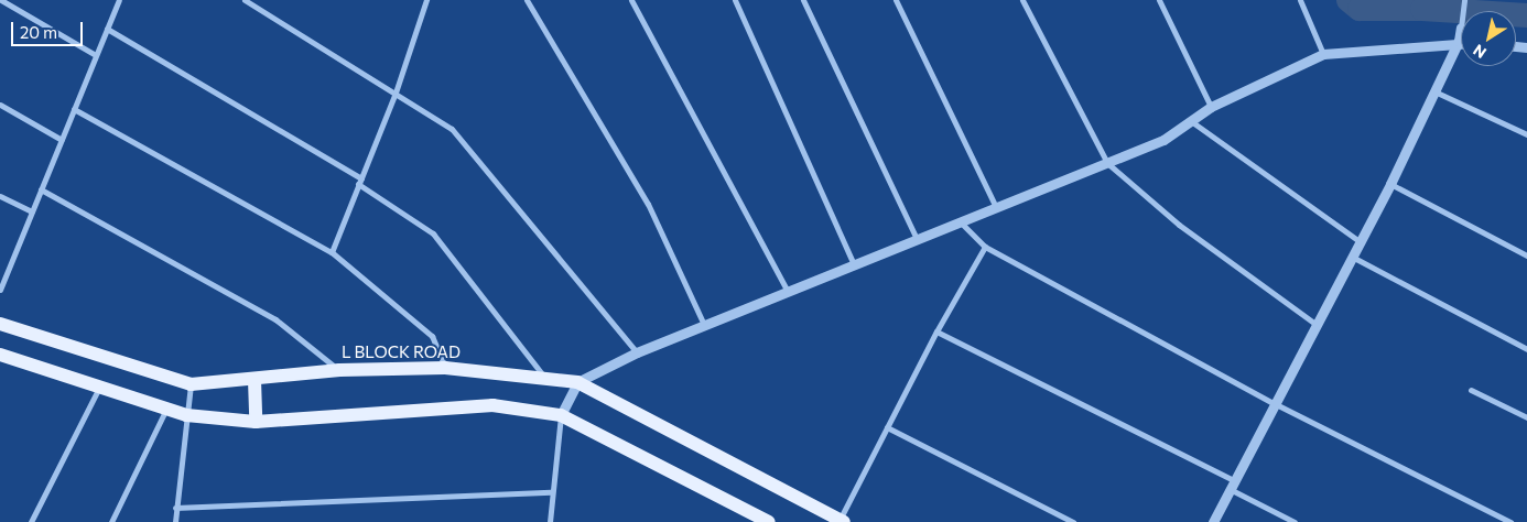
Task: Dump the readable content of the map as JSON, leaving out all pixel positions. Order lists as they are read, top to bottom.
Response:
{
  "streets": {
    "main road": ["L BLOCK ROAD"]
  },
  "scale_bar": "20 m",
  "north": "bottom left"
}
